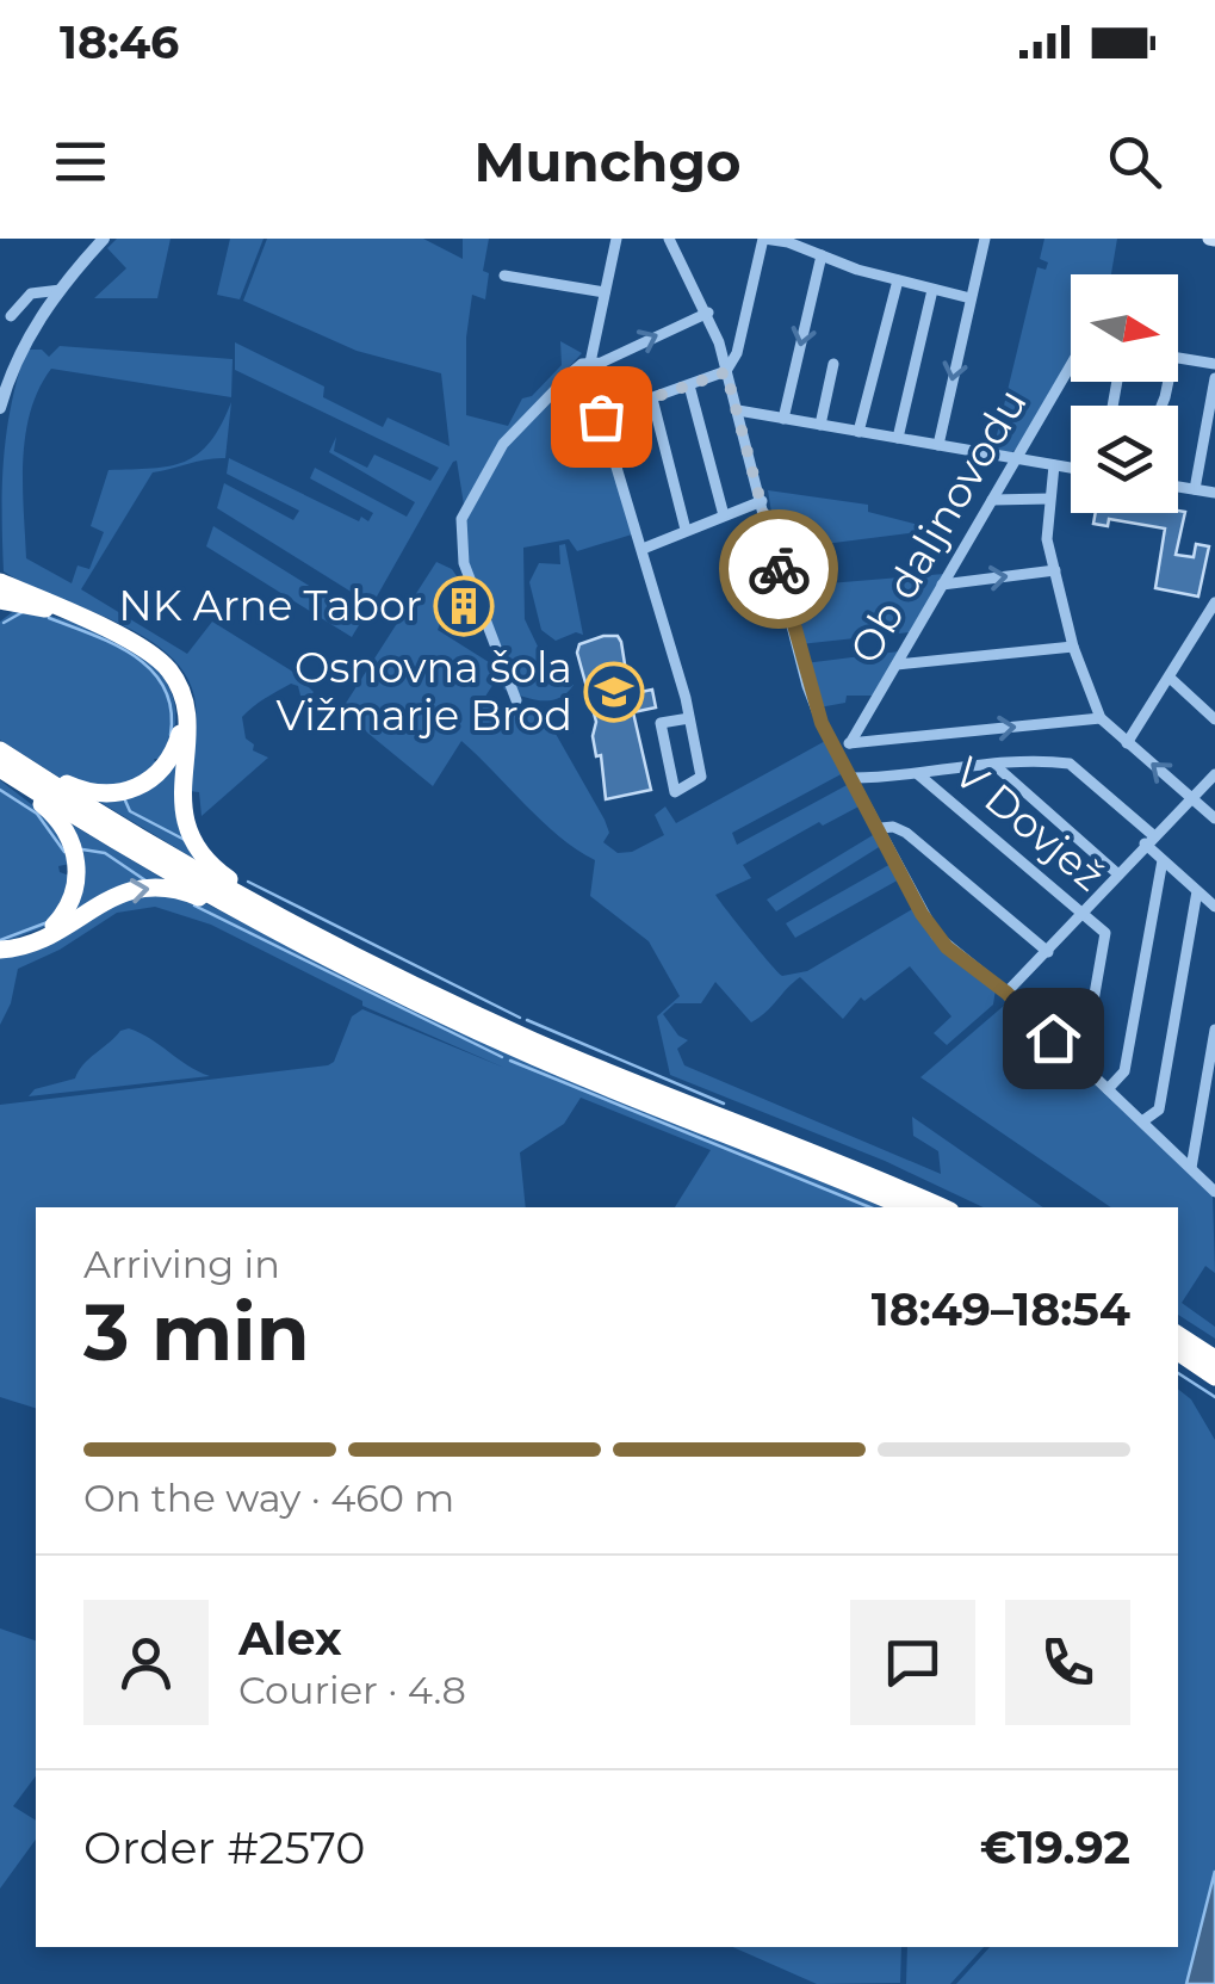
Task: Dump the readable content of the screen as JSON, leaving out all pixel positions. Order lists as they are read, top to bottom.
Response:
{
  "streets": {
    "street": ["Ob daljnovodu", "V Dovjež"]
  },
  "places": {
    "building": ["NK Arne Tabor"],
    "school or university": ["Osnovna šola Vižmarje Brod"]
  },
  "north": "right",
  "page": {
    "status": "18:46",
    "header": "Munchgo",
    "heading": ["3 min", "Arriving in", "18:49–18:54"],
    "panel": [
      "Alex",
      "Courier · 4.8",
      "Order #2570",
      "€19.92"
    ],
    "bar": "On the way · 460 m"
  }
}
